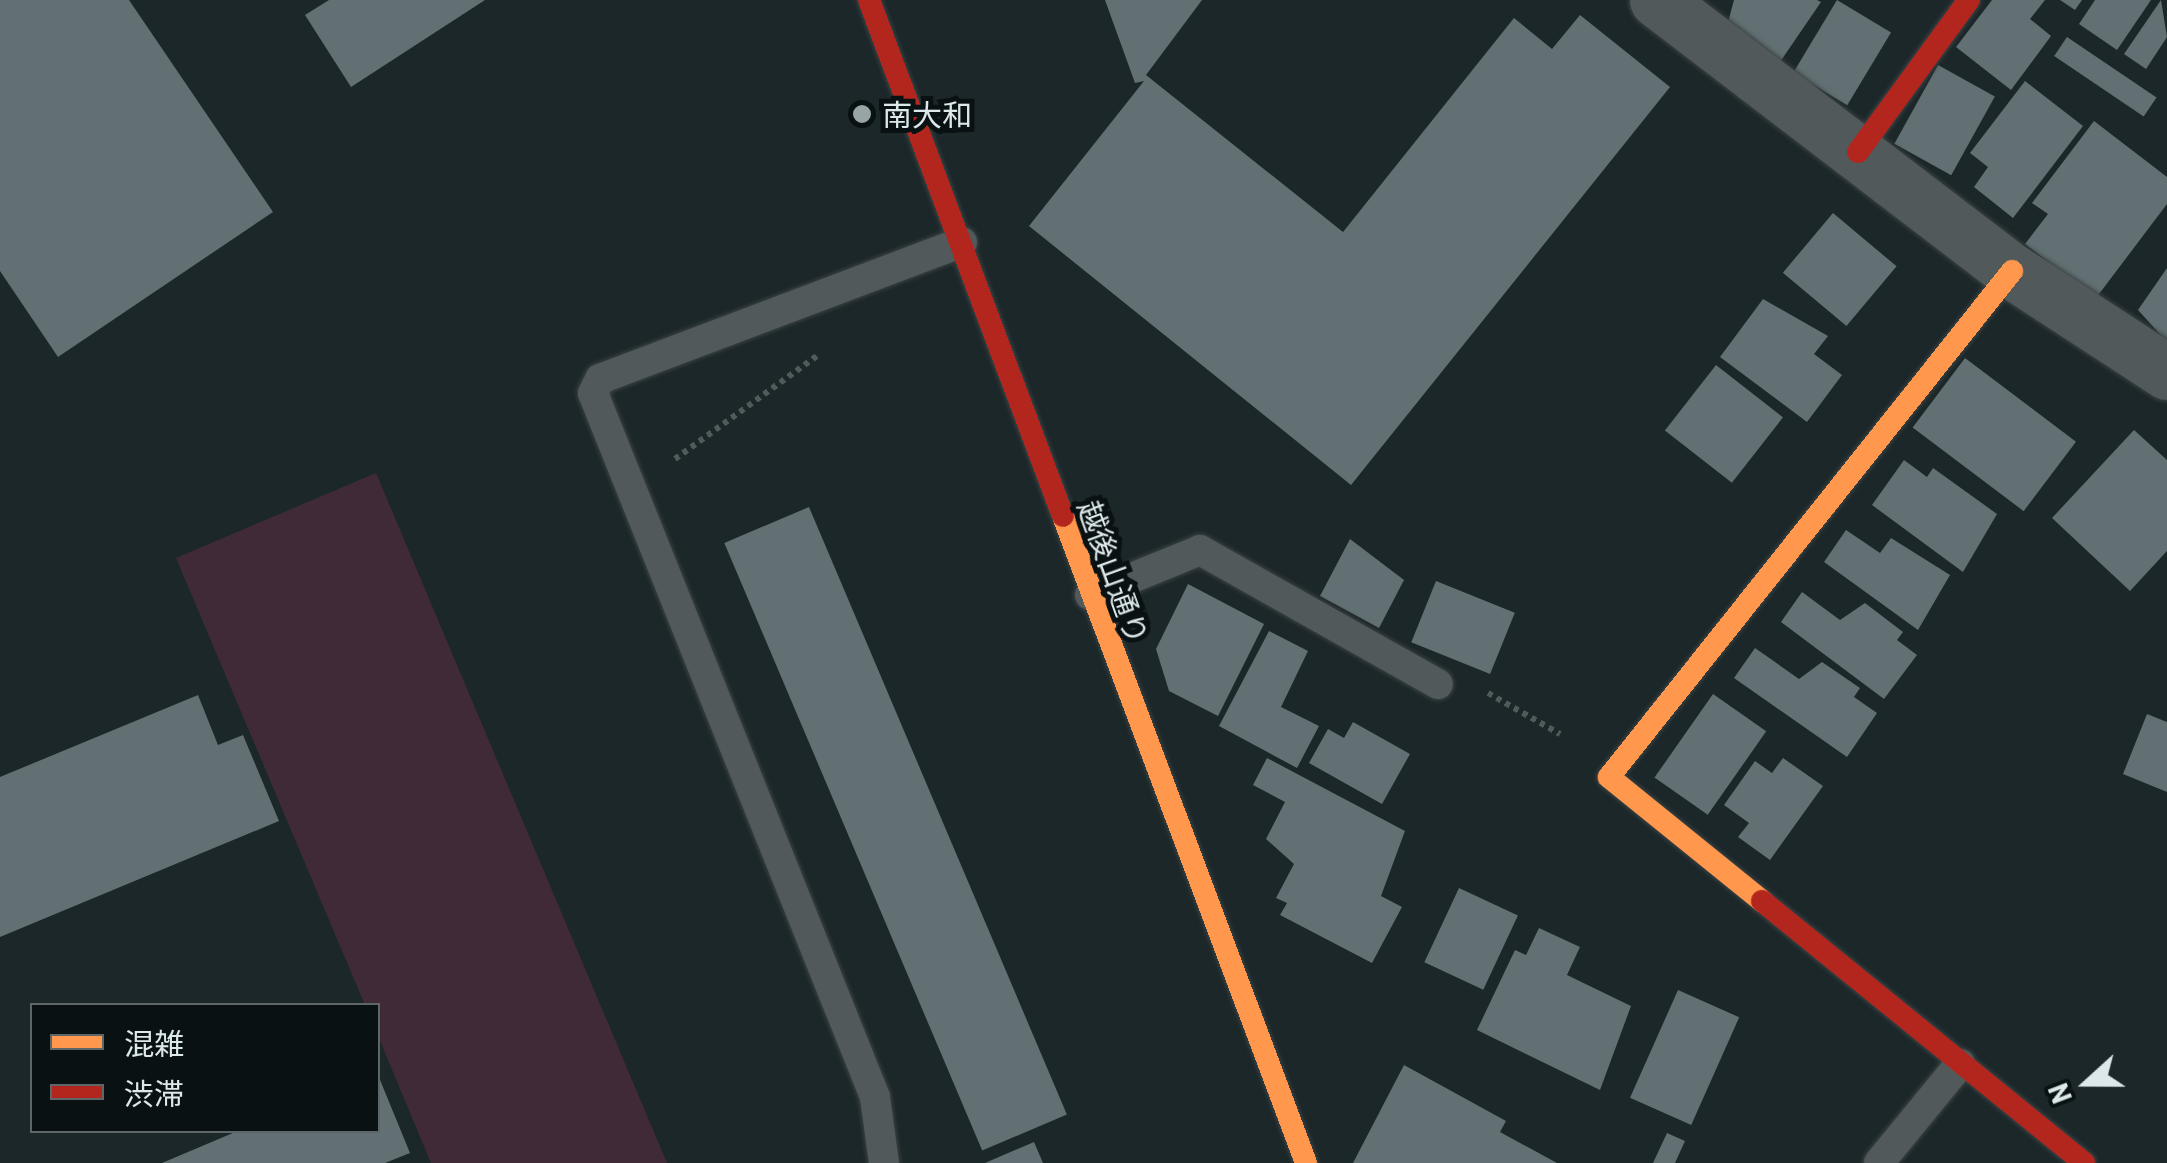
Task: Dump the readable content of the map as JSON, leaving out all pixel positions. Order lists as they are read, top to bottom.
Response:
{
  "streets": {
    "street": ["越後山通り"]
  },
  "places": ["南大和"],
  "legend": ["混雑", "渋滞"],
  "north": "left"
}
